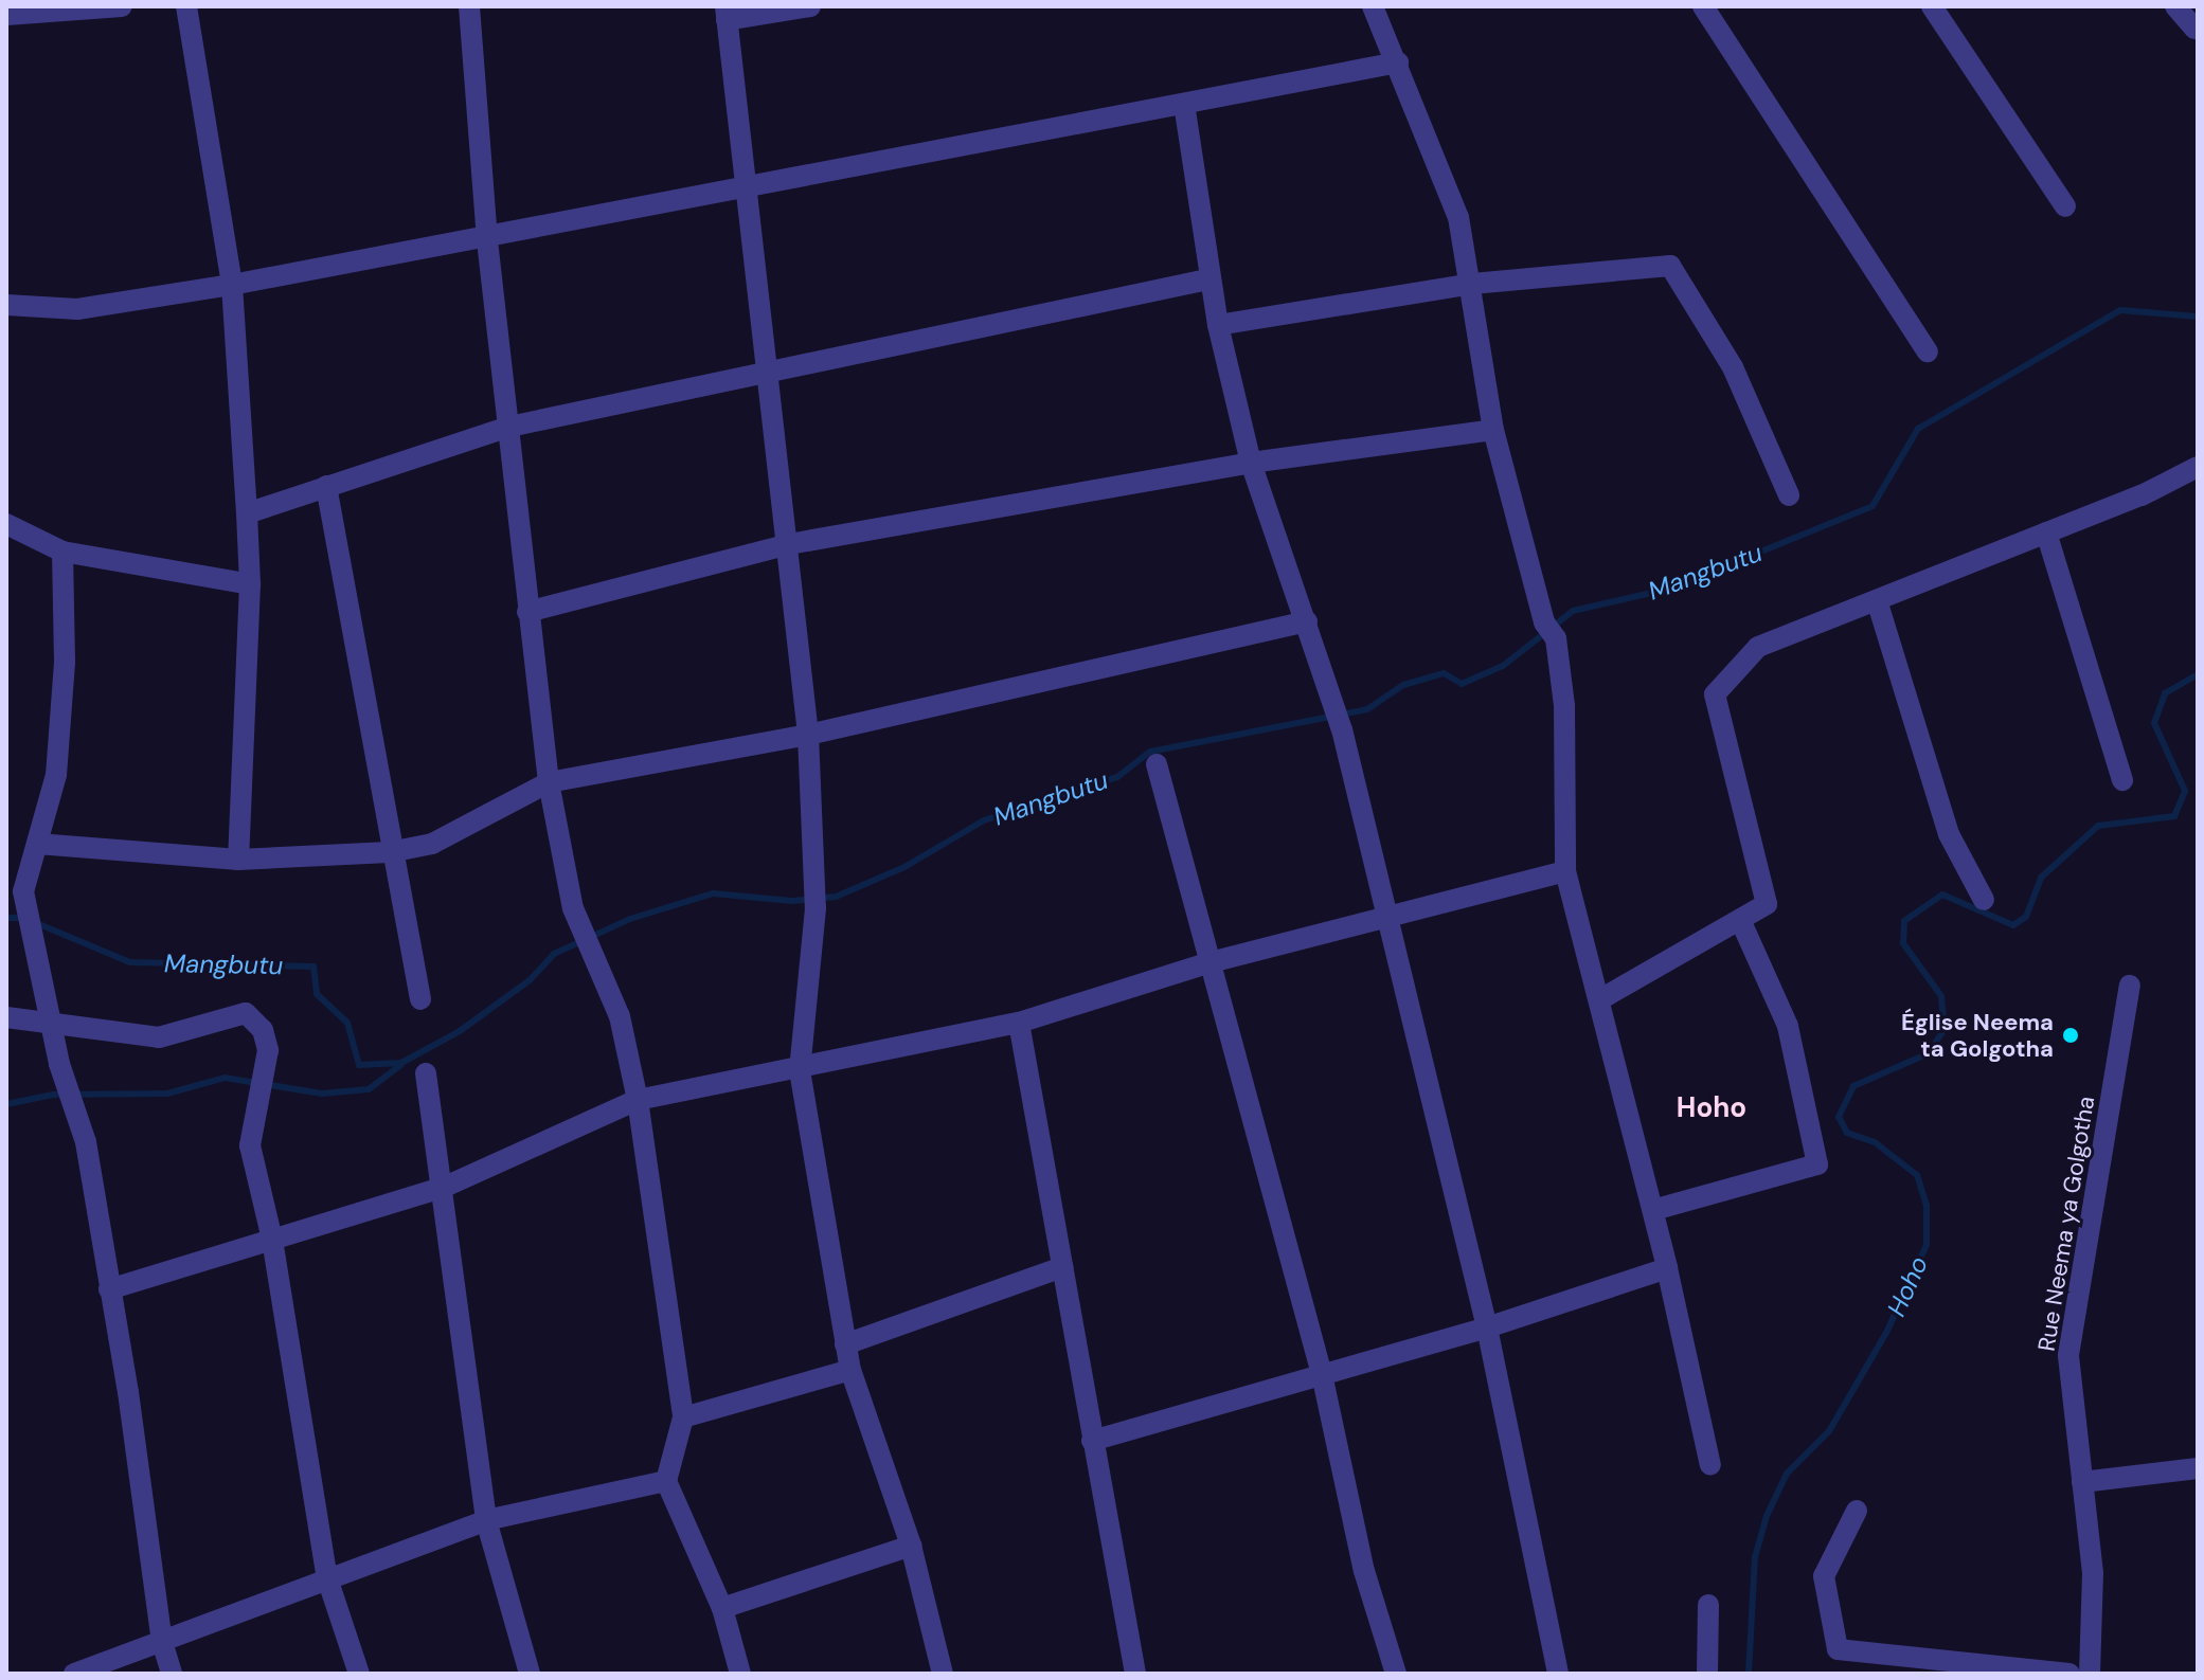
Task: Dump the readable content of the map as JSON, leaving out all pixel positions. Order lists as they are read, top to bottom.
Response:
{
  "streets": {
    "street": ["Rue Neema ya Golgotha"]
  },
  "districts": ["Hoho"],
  "water": ["Mangbutu", "Hoho"],
  "places": ["Église Neema ta Golgotha"]
}
